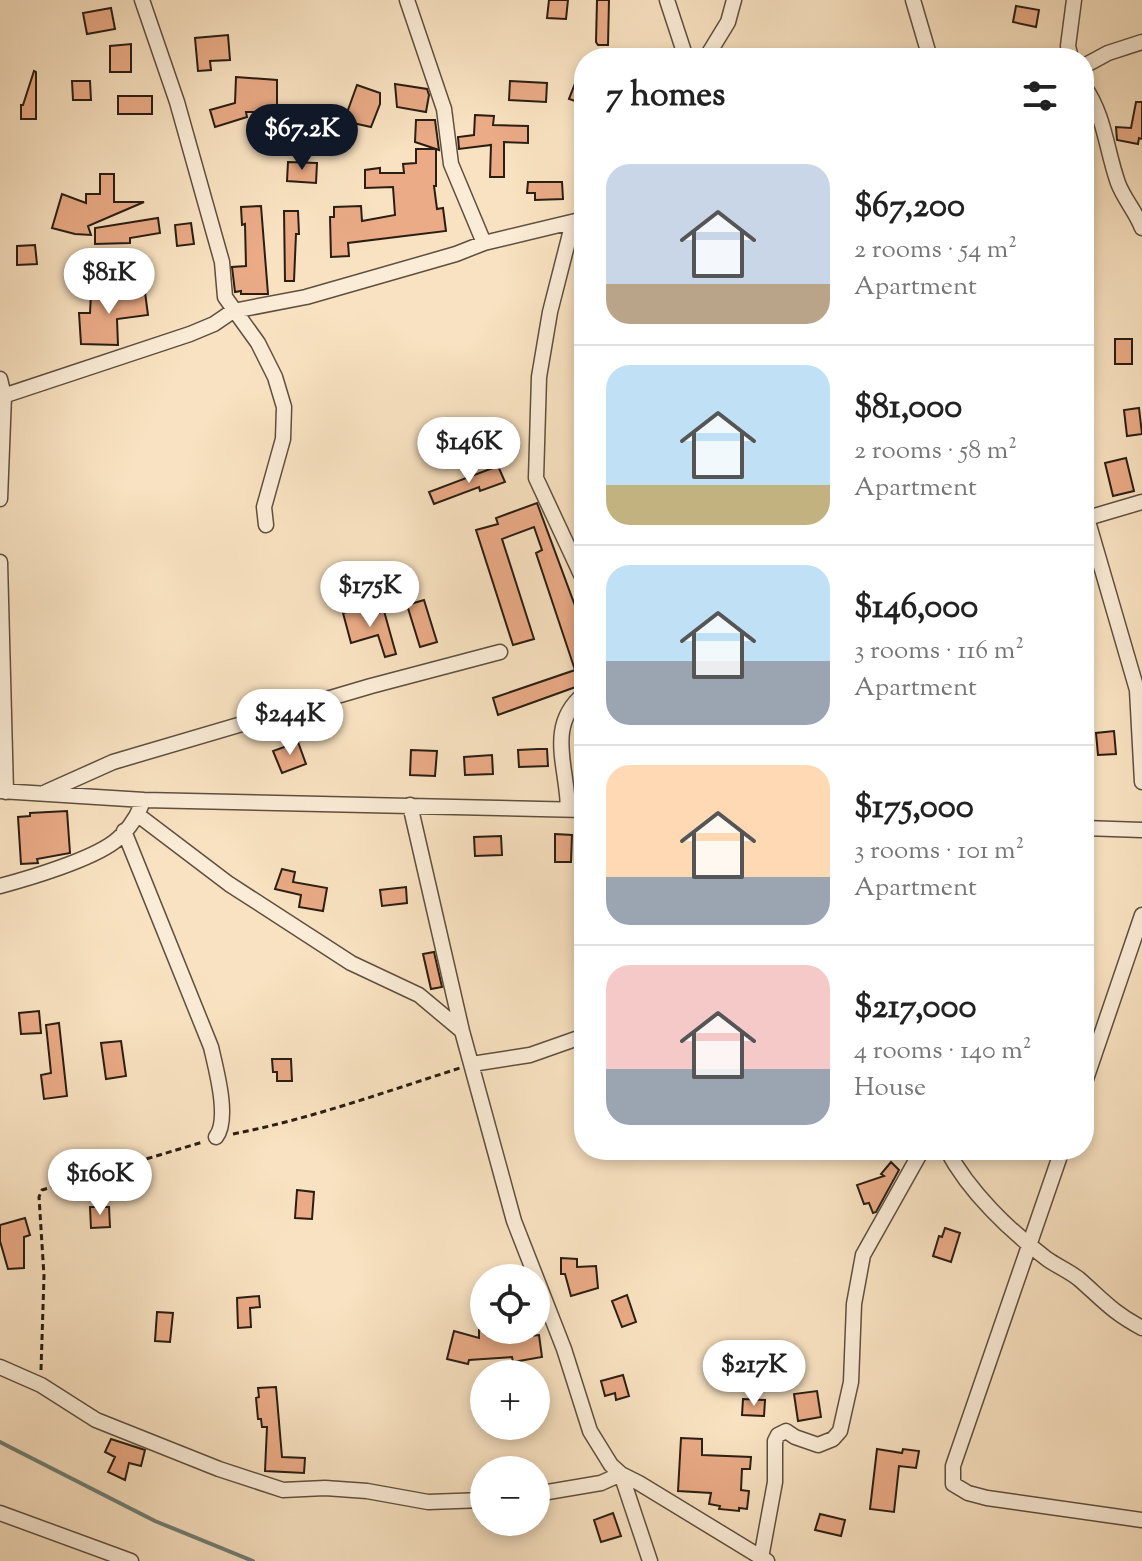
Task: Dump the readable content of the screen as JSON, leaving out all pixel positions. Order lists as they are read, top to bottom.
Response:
{
  "page": {
    "heading": "7 homes",
    "price": [
      "$67.2K",
      "$81K",
      "$146K",
      "$175K",
      "$244K",
      "$160K",
      "$217K"
    ],
    "list": [
      {
        "name": "$67,200",
        "note": "2 rooms · 54 m² · Apartment"
      },
      {
        "name": "$81,000",
        "note": "2 rooms · 58 m² · Apartment"
      },
      {
        "name": "$146,000",
        "note": "3 rooms · 116 m² · Apartment"
      },
      {
        "name": "$175,000",
        "note": "3 rooms · 101 m² · Apartment"
      },
      {
        "name": "$217,000",
        "note": "4 rooms · 140 m² · House"
      }
    ],
    "map_buttons": ["+", "−"]
  }
}
